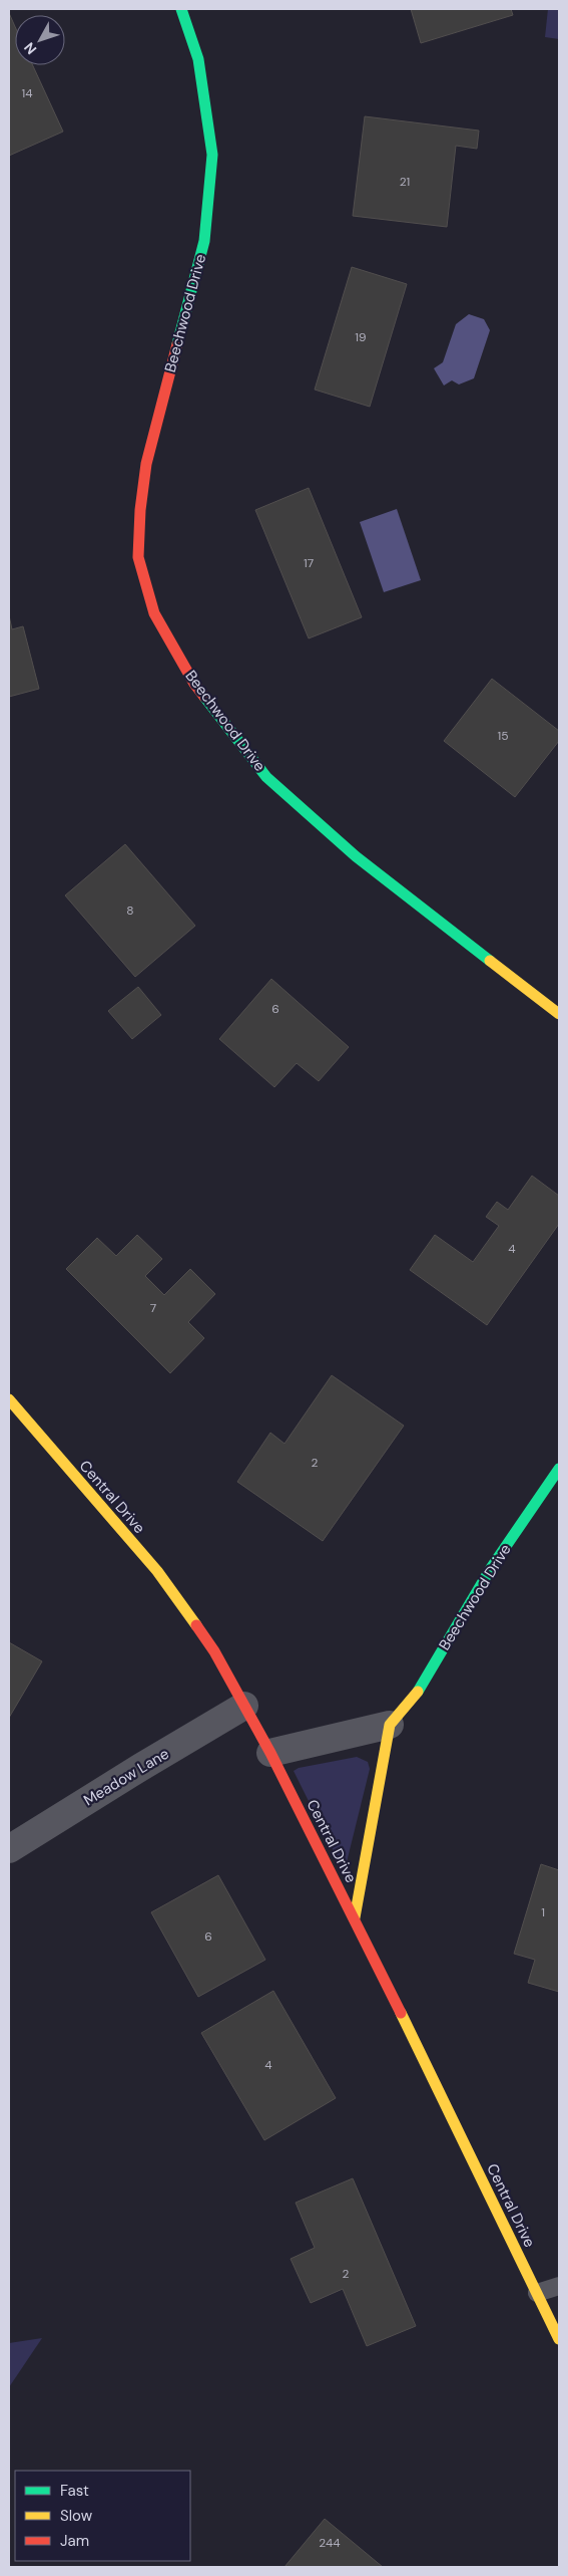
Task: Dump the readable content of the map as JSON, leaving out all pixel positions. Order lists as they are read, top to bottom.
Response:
{
  "streets": {
    "street": ["Beechwood Drive", "Central Drive", "Meadow Lane"]
  },
  "crossings": [
    ["Central Drive", "Meadow Lane"]
  ],
  "house_numbers": [
    "14",
    "21",
    "19",
    "17",
    "15",
    "8",
    "6",
    "4",
    "7",
    "2",
    "1",
    "6",
    "4",
    "2",
    "244"
  ],
  "legend": ["Fast", "Slow", "Jam"],
  "north": "bottom left"
}
